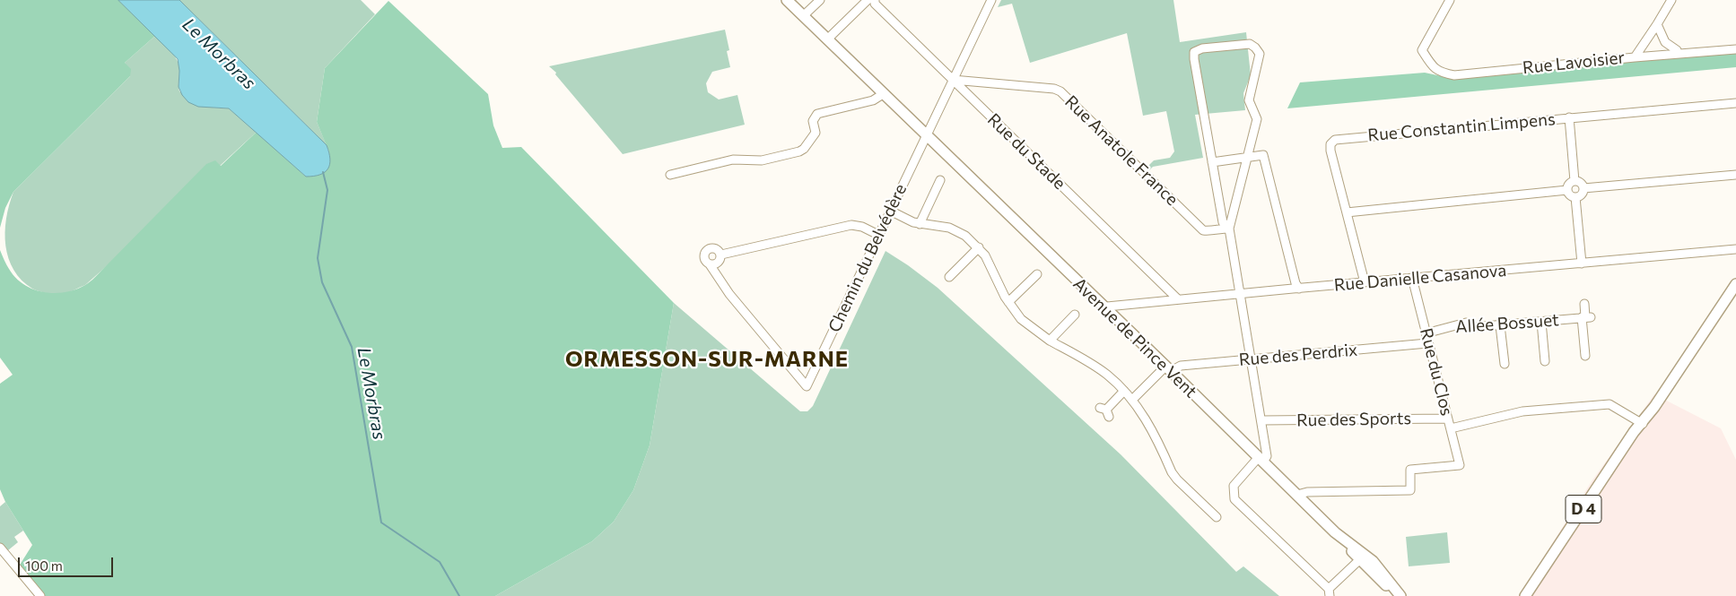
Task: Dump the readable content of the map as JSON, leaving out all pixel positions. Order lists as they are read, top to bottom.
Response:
{
  "streets": {
    "main road": ["Avenue de Pince Vent", "D 4"],
    "street": [
      "Rue Lavoisier",
      "Rue Constantin Limpens",
      "Rue Anatole France",
      "Rue du Stade",
      "Chemin du Belvédère",
      "Rue Danielle Casanova",
      "Allée Bossuet",
      "Rue des Perdrix",
      "Rue du Clos",
      "Rue des Sports"
    ]
  },
  "crossings": [
    ["Rue Constantin Limpens", "Rue Danielle Casanova"],
    ["Rue Anatole France", "Rue du Stade"],
    ["Rue Anatole France", "Chemin du Belvédère"],
    ["Rue du Stade", "Chemin du Belvédère"],
    ["Rue du Stade", "Rue Danielle Casanova"],
    ["Chemin du Belvédère", "Avenue de Pince Vent"],
    ["Rue Danielle Casanova", "Avenue de Pince Vent"],
    ["Rue Danielle Casanova", "Rue du Clos"],
    ["Allée Bossuet", "Rue du Clos"],
    ["Avenue de Pince Vent", "Rue des Perdrix"],
    ["Avenue de Pince Vent", "Rue du Clos"],
    ["Rue des Perdrix", "Rue du Clos"],
    ["Rue du Clos", "Rue des Sports"]
  ],
  "districts": ["ORMESSON-SUR-MARNE"],
  "water": ["Le Morbras"],
  "scale_bar": "100 m"
}
